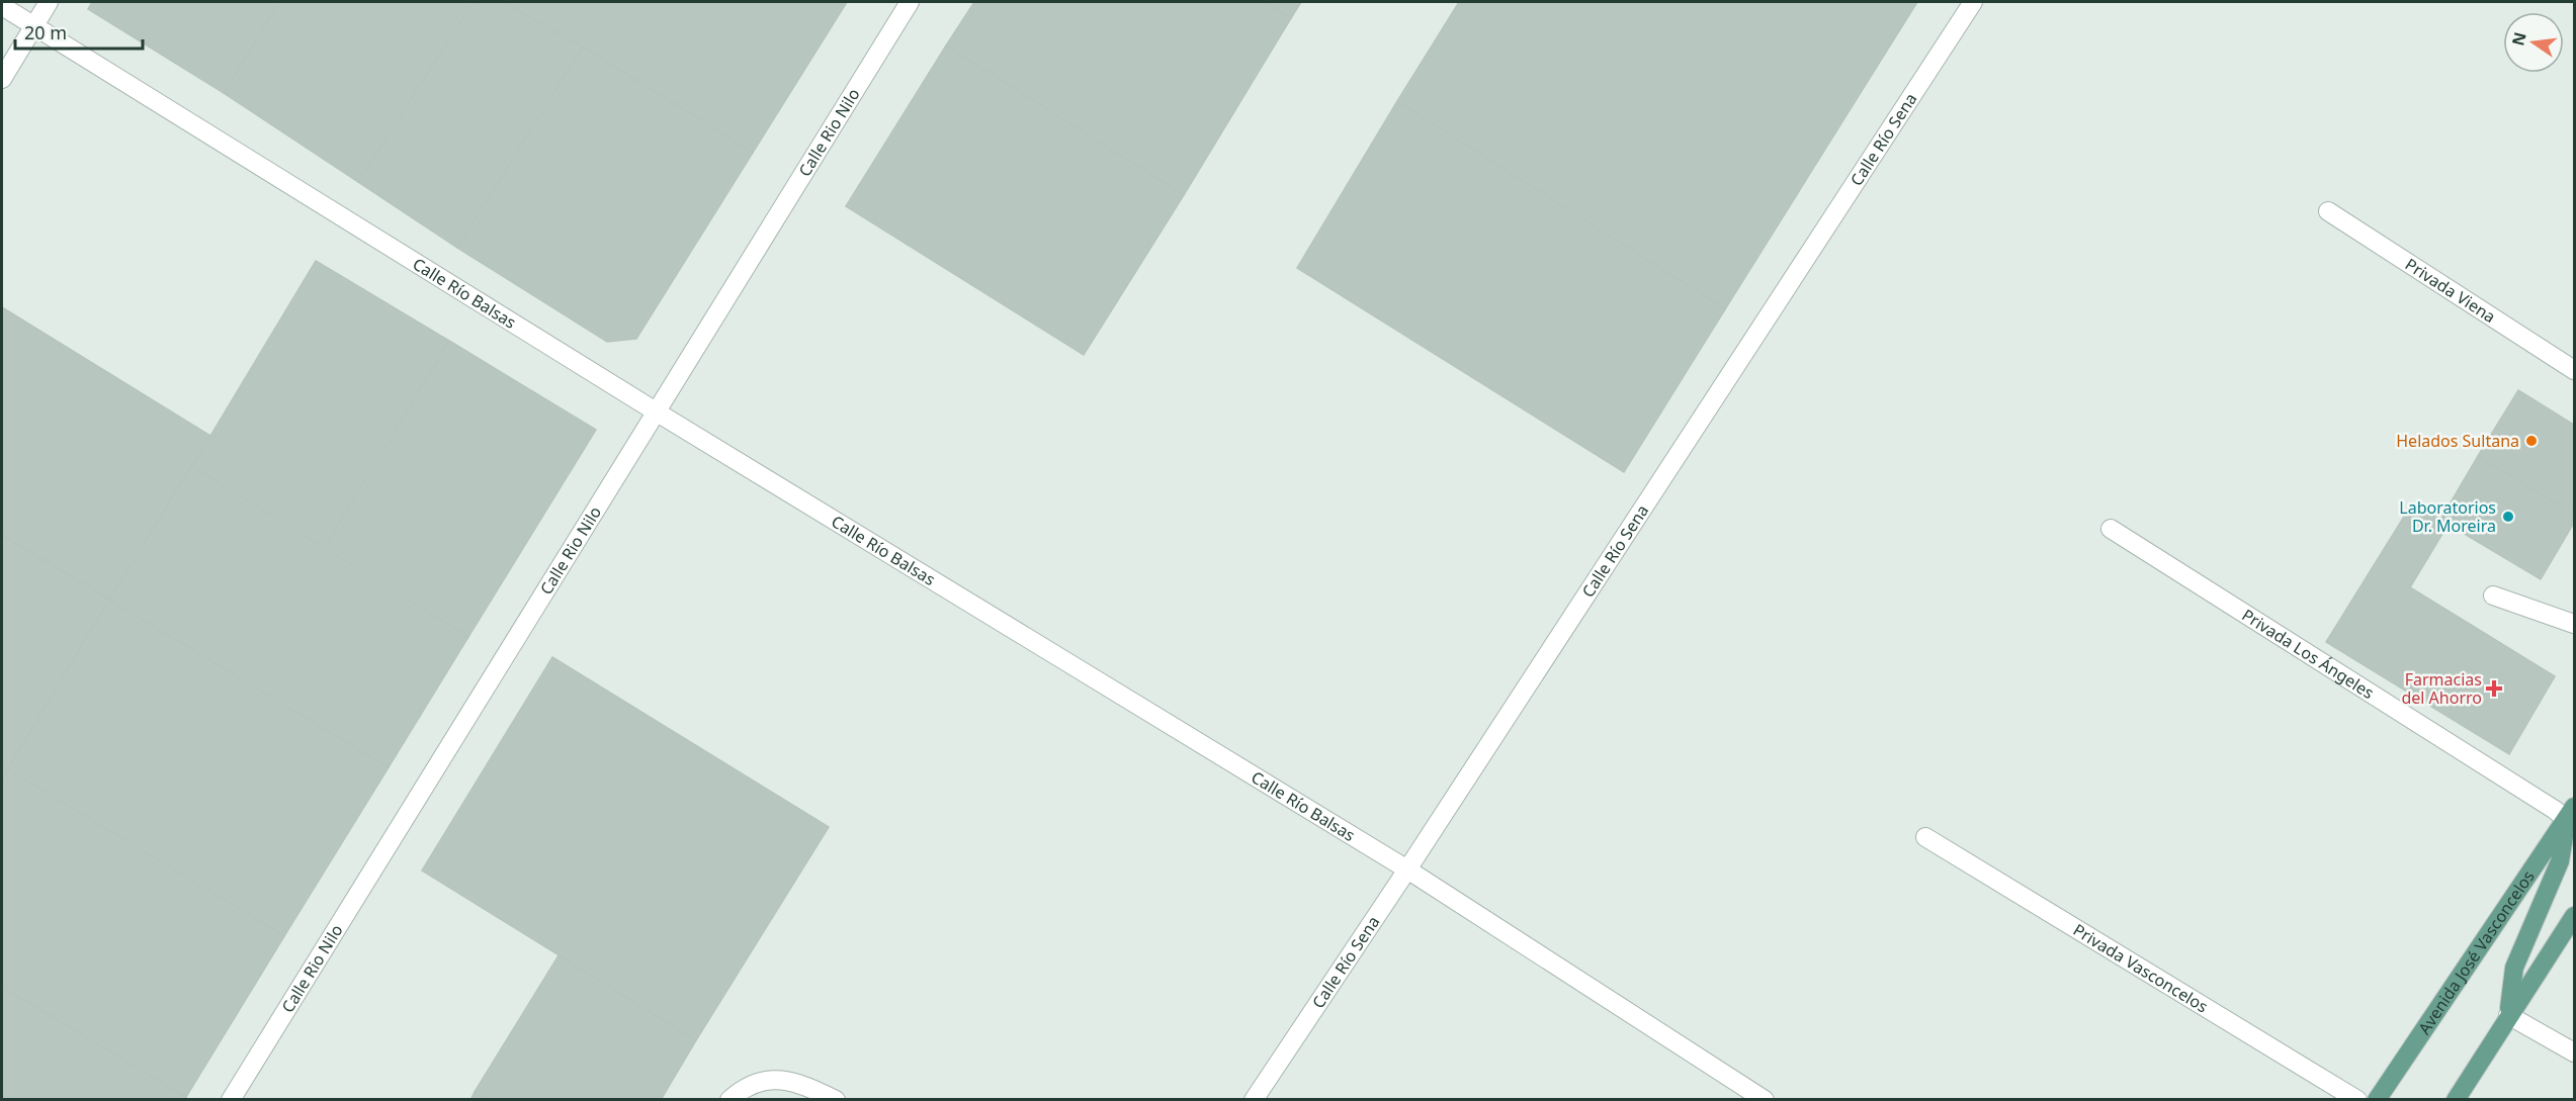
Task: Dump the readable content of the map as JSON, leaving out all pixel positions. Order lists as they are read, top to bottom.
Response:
{
  "streets": {
    "main road": ["Avenida José Vasconcelos"],
    "street": [
      "Calle Rio Nilo",
      "Calle Río Sena",
      "Privada Viena",
      "Calle Río Balsas",
      "Privada Los Ángeles",
      "Privada Vasconcelos"
    ]
  },
  "crossings": [
    ["Calle Rio Nilo", "Calle Río Balsas"],
    ["Calle Río Sena", "Calle Río Balsas"],
    ["Privada Los Ángeles", "Avenida José Vasconcelos"]
  ],
  "places": {
    "other": ["Helados Sultana", "Laboratorios Dr. Moreira"],
    "health": ["Farmacias del Ahorro"]
  },
  "scale_bar": "20 m",
  "north": "left"
}
